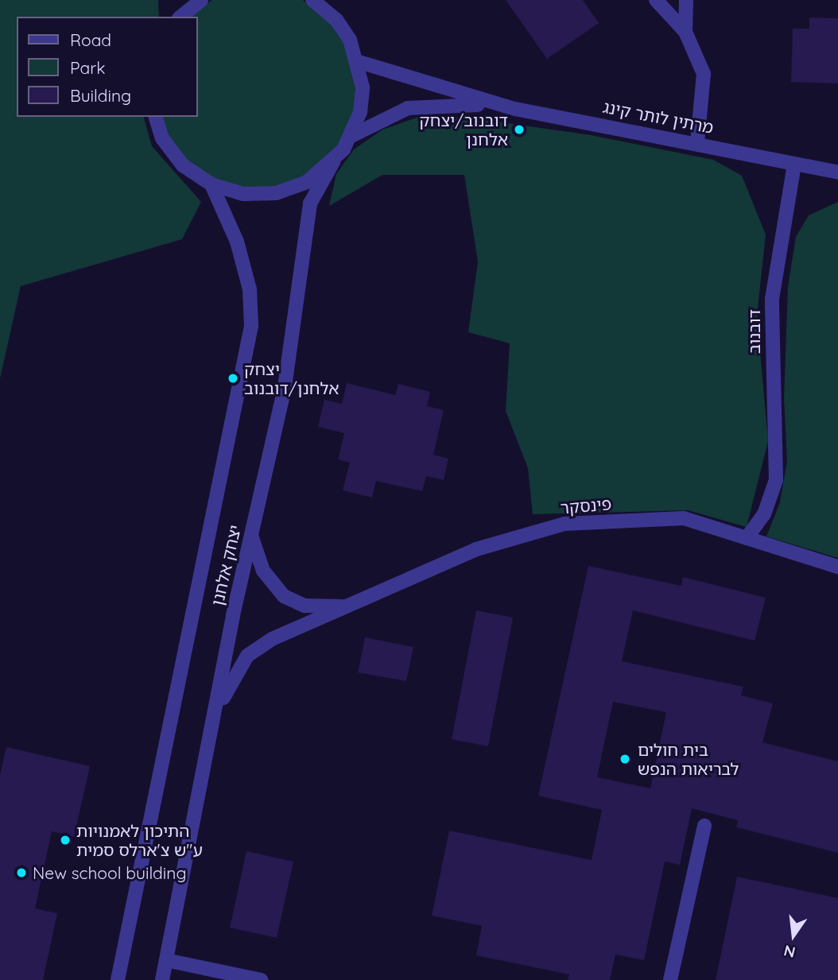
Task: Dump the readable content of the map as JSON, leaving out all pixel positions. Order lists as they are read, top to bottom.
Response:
{
  "streets": {
    "street": [
      "מרתין לותר קינג",
      "דובנוב",
      "פינסקר",
      "יצחק אלחנן"
    ]
  },
  "crossings": [
    ["מרתין לותר קינג", "דובנוב"],
    ["דובנוב", "פינסקר"],
    ["פינסקר", "יצחק אלחנן"]
  ],
  "places": [
    "דובנוב/יצחק אלחנן",
    "יצחק אלחנן/דובנוב",
    "בית חולים לבריאות הנפש",
    "התיכון לאמנויות ע\"ש צ'ארלס סמית",
    "New school building"
  ],
  "legend": ["Road", "Park", "Building"],
  "north": "bottom"
}
